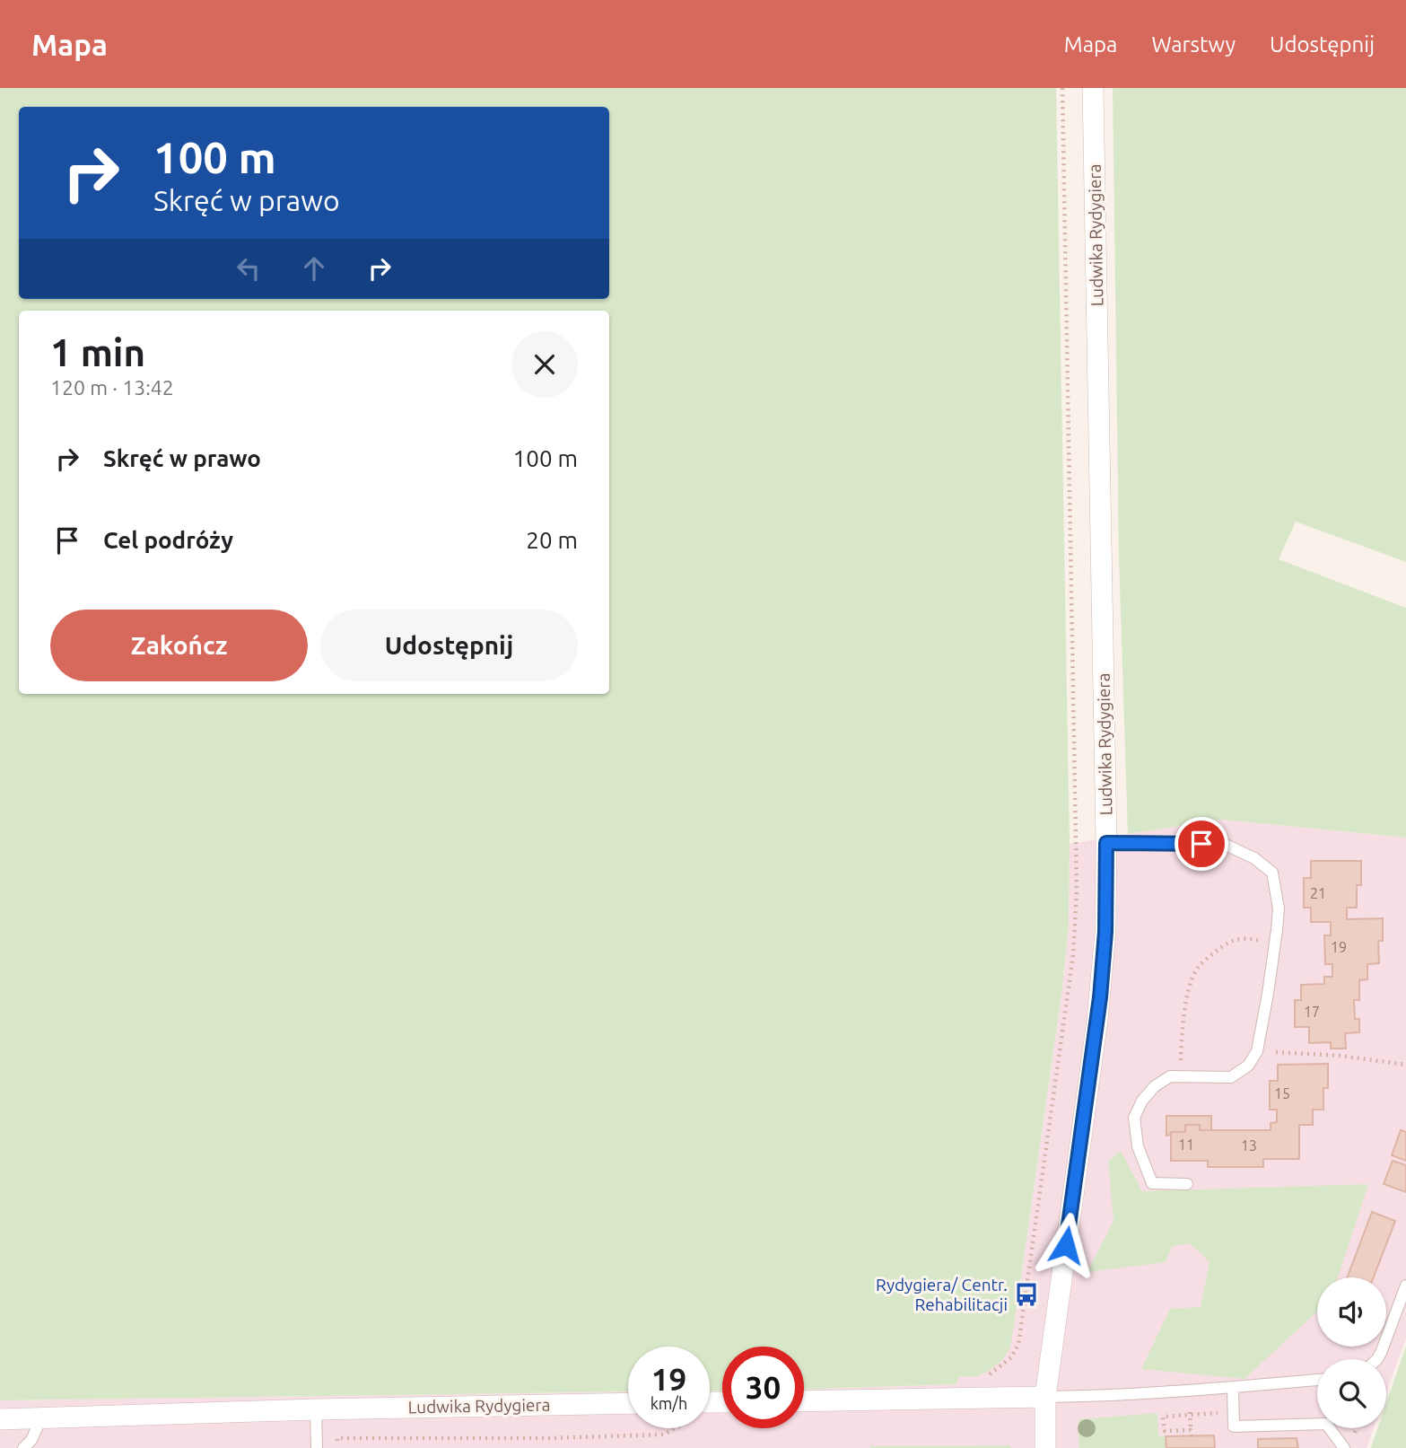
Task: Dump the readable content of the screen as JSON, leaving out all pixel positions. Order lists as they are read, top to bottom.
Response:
{
  "streets": {
    "street": ["Ludwika Rydygiera"]
  },
  "places": {
    "bus stop": ["Rydygiera/ Centr. Rehabilitacji"]
  },
  "house_numbers": [
    "21",
    "19",
    "17",
    "15",
    "11",
    "13"
  ],
  "page": {
    "header": "Mapa",
    "nav": ["Mapa", "Warstwy", "Udostępnij"],
    "turn": ["100 m", "Skręć w prawo"],
    "heading": ["1 min", "120 m · 13:42"],
    "list": [
      {
        "name": "Skręć w prawo",
        "value": "100 m"
      },
      {
        "name": "Cel podróży",
        "value": "20 m"
      }
    ],
    "buttons": ["Zakończ", "Udostępnij"],
    "speed": "19 km/h",
    "limit": "30"
  }
}
